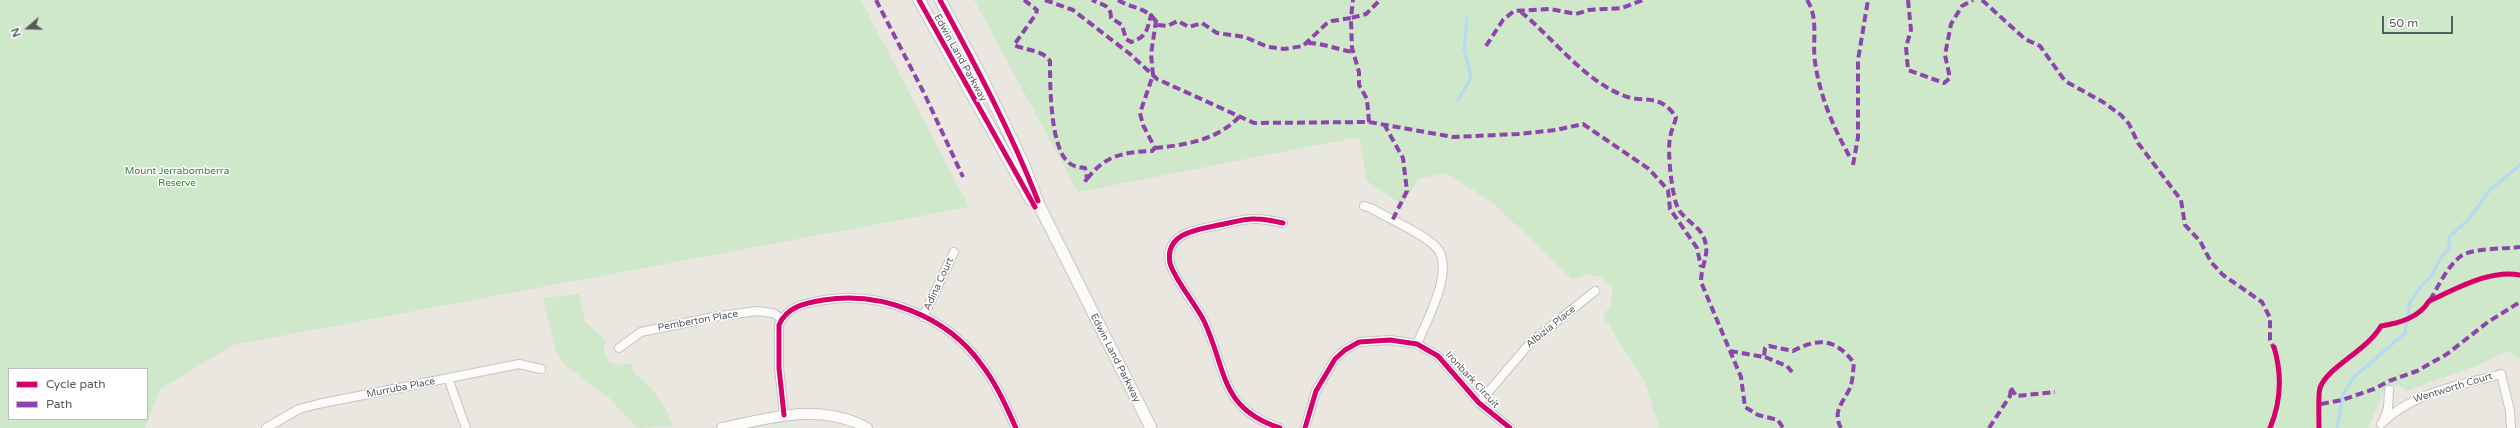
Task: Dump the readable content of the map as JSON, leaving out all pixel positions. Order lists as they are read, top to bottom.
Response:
{
  "streets": {
    "main road": ["Edwin Land Parkway"],
    "street": [
      "Adina Court",
      "Pemberton Place",
      "Albizia Place",
      "Ironbark Circuit",
      "Murruba Place",
      "Wentworth Court"
    ]
  },
  "crossings": [
    ["Albizia Place", "Ironbark Circuit"]
  ],
  "parks": ["Mount Jerrabomberra Reserve"],
  "legend": ["Cycle path", "Path"],
  "scale_bar": "50 m",
  "north": "left"
}
